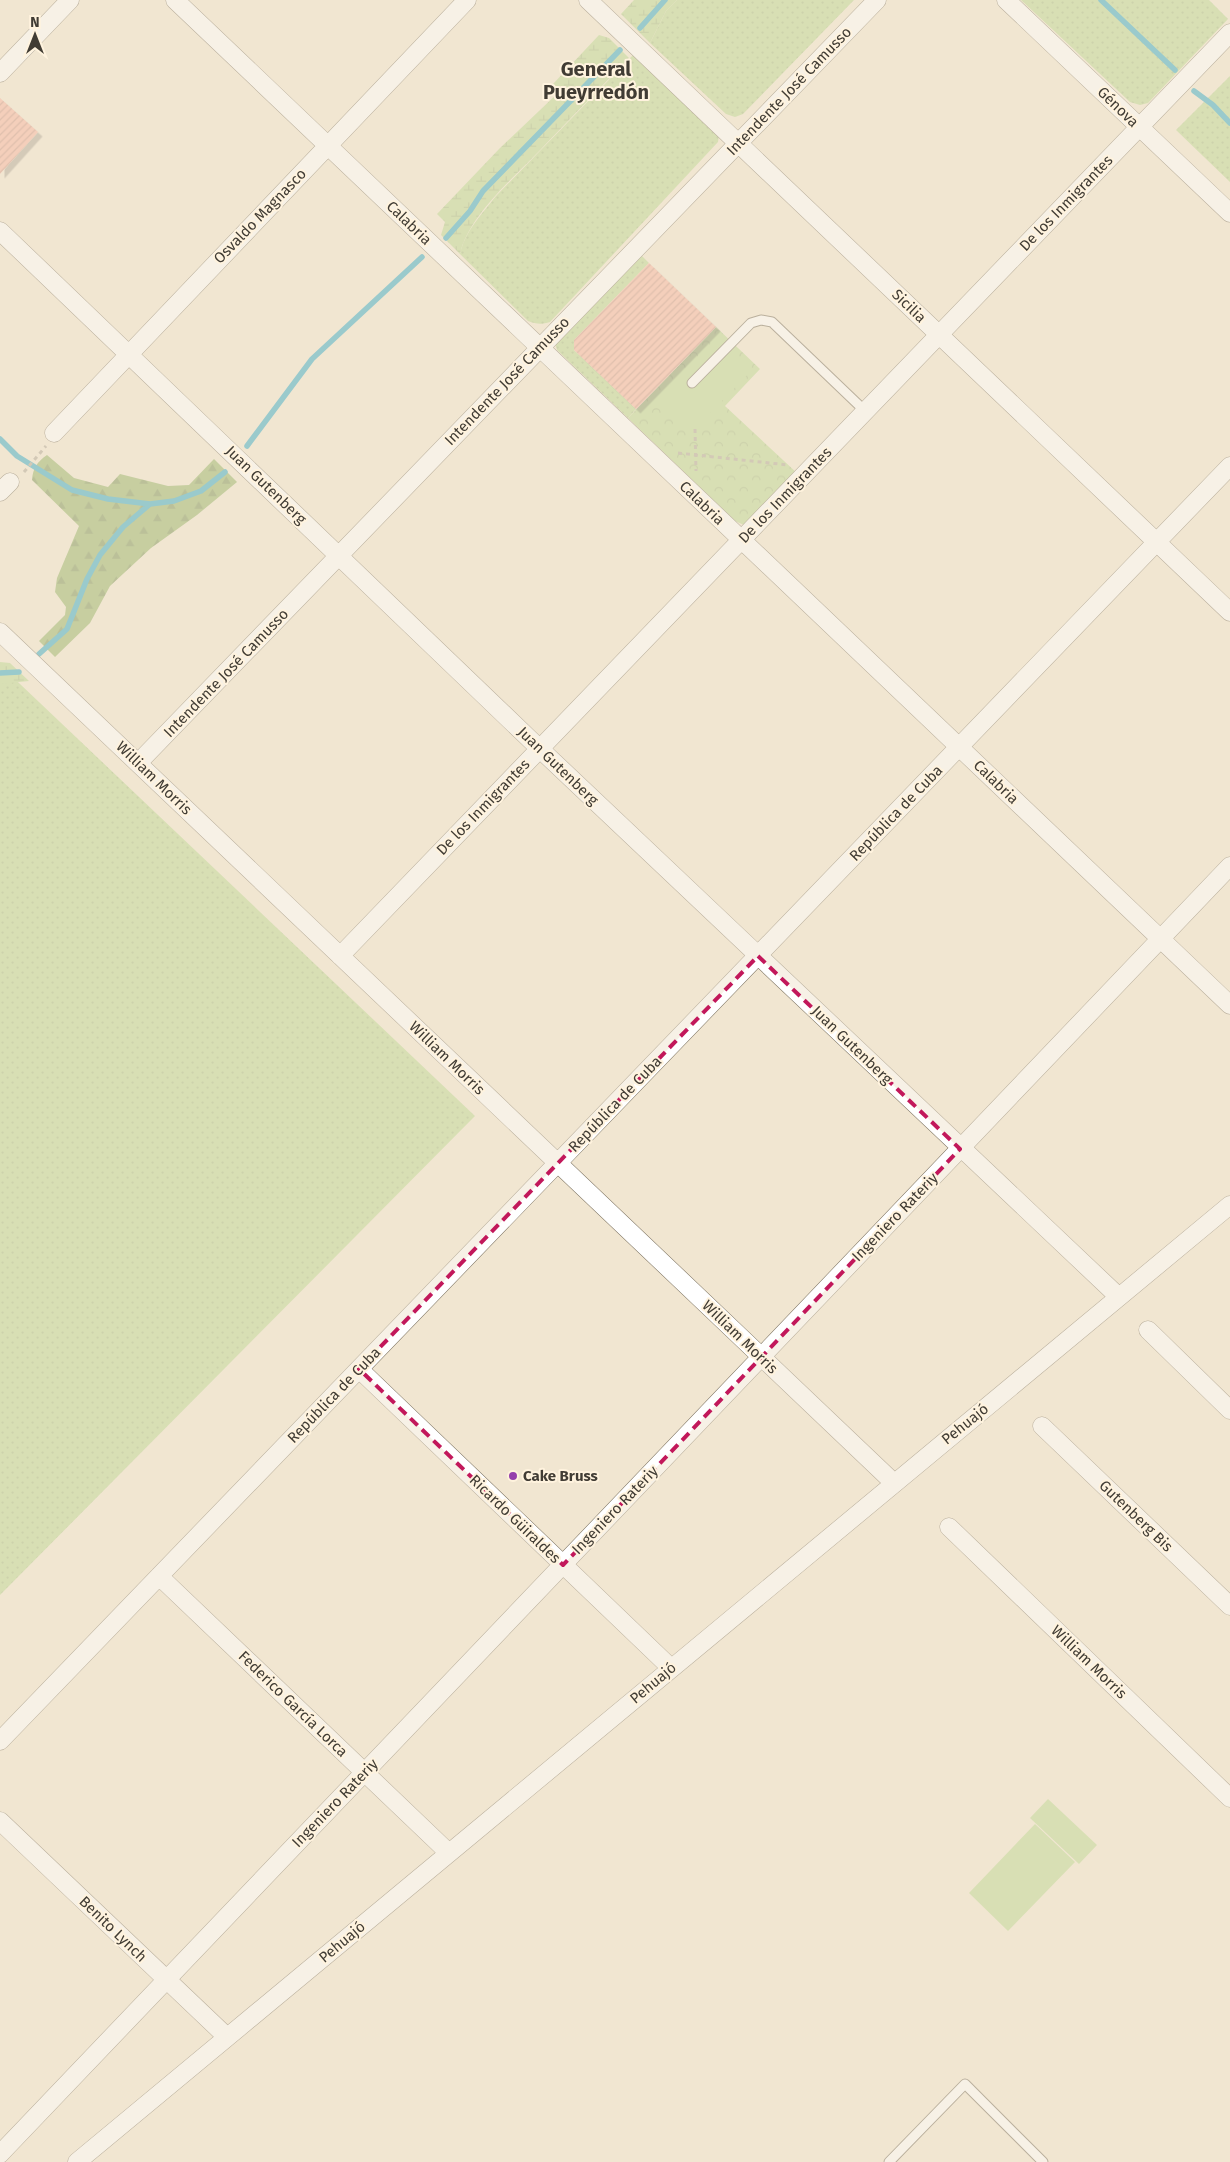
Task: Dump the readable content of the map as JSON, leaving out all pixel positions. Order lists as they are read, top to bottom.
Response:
{
  "streets": {
    "street": [
      "Intendente José Camusso",
      "Génova",
      "De los Inmigrantes",
      "Osvaldo Magnasco",
      "Calabria",
      "Sicilia",
      "Juan Gutenberg",
      "William Morris",
      "República de Cuba",
      "Ingeniero Rateriy",
      "Pehuajó",
      "Gutenberg Bis",
      "Ricardo Güiraldes",
      "Federico García Lorca",
      "Benito Lynch"
    ]
  },
  "crossings": [
    ["Intendente José Camusso", "Calabria"],
    ["Intendente José Camusso", "Sicilia"],
    ["Intendente José Camusso", "Juan Gutenberg"],
    ["Intendente José Camusso", "William Morris"],
    ["Génova", "De los Inmigrantes"],
    ["De los Inmigrantes", "Calabria"],
    ["De los Inmigrantes", "Sicilia"],
    ["De los Inmigrantes", "Juan Gutenberg"],
    ["De los Inmigrantes", "William Morris"],
    ["Osvaldo Magnasco", "Calabria"],
    ["Osvaldo Magnasco", "Juan Gutenberg"],
    ["Calabria", "República de Cuba"],
    ["Calabria", "Ingeniero Rateriy"],
    ["Sicilia", "República de Cuba"],
    ["Juan Gutenberg", "República de Cuba"],
    ["Juan Gutenberg", "Ingeniero Rateriy"],
    ["Juan Gutenberg", "Pehuajó"],
    ["William Morris", "República de Cuba"],
    ["William Morris", "Ingeniero Rateriy"],
    ["William Morris", "Pehuajó"],
    ["República de Cuba", "Ricardo Güiraldes"],
    ["República de Cuba", "Federico García Lorca"],
    ["Ingeniero Rateriy", "Ricardo Güiraldes"],
    ["Ingeniero Rateriy", "Federico García Lorca"],
    ["Ingeniero Rateriy", "Benito Lynch"],
    ["Pehuajó", "Ricardo Güiraldes"],
    ["Pehuajó", "Federico García Lorca"],
    ["Pehuajó", "Benito Lynch"]
  ],
  "districts": ["General Pueyrredón"],
  "places": ["Cake Bruss"],
  "north": "top"
}
